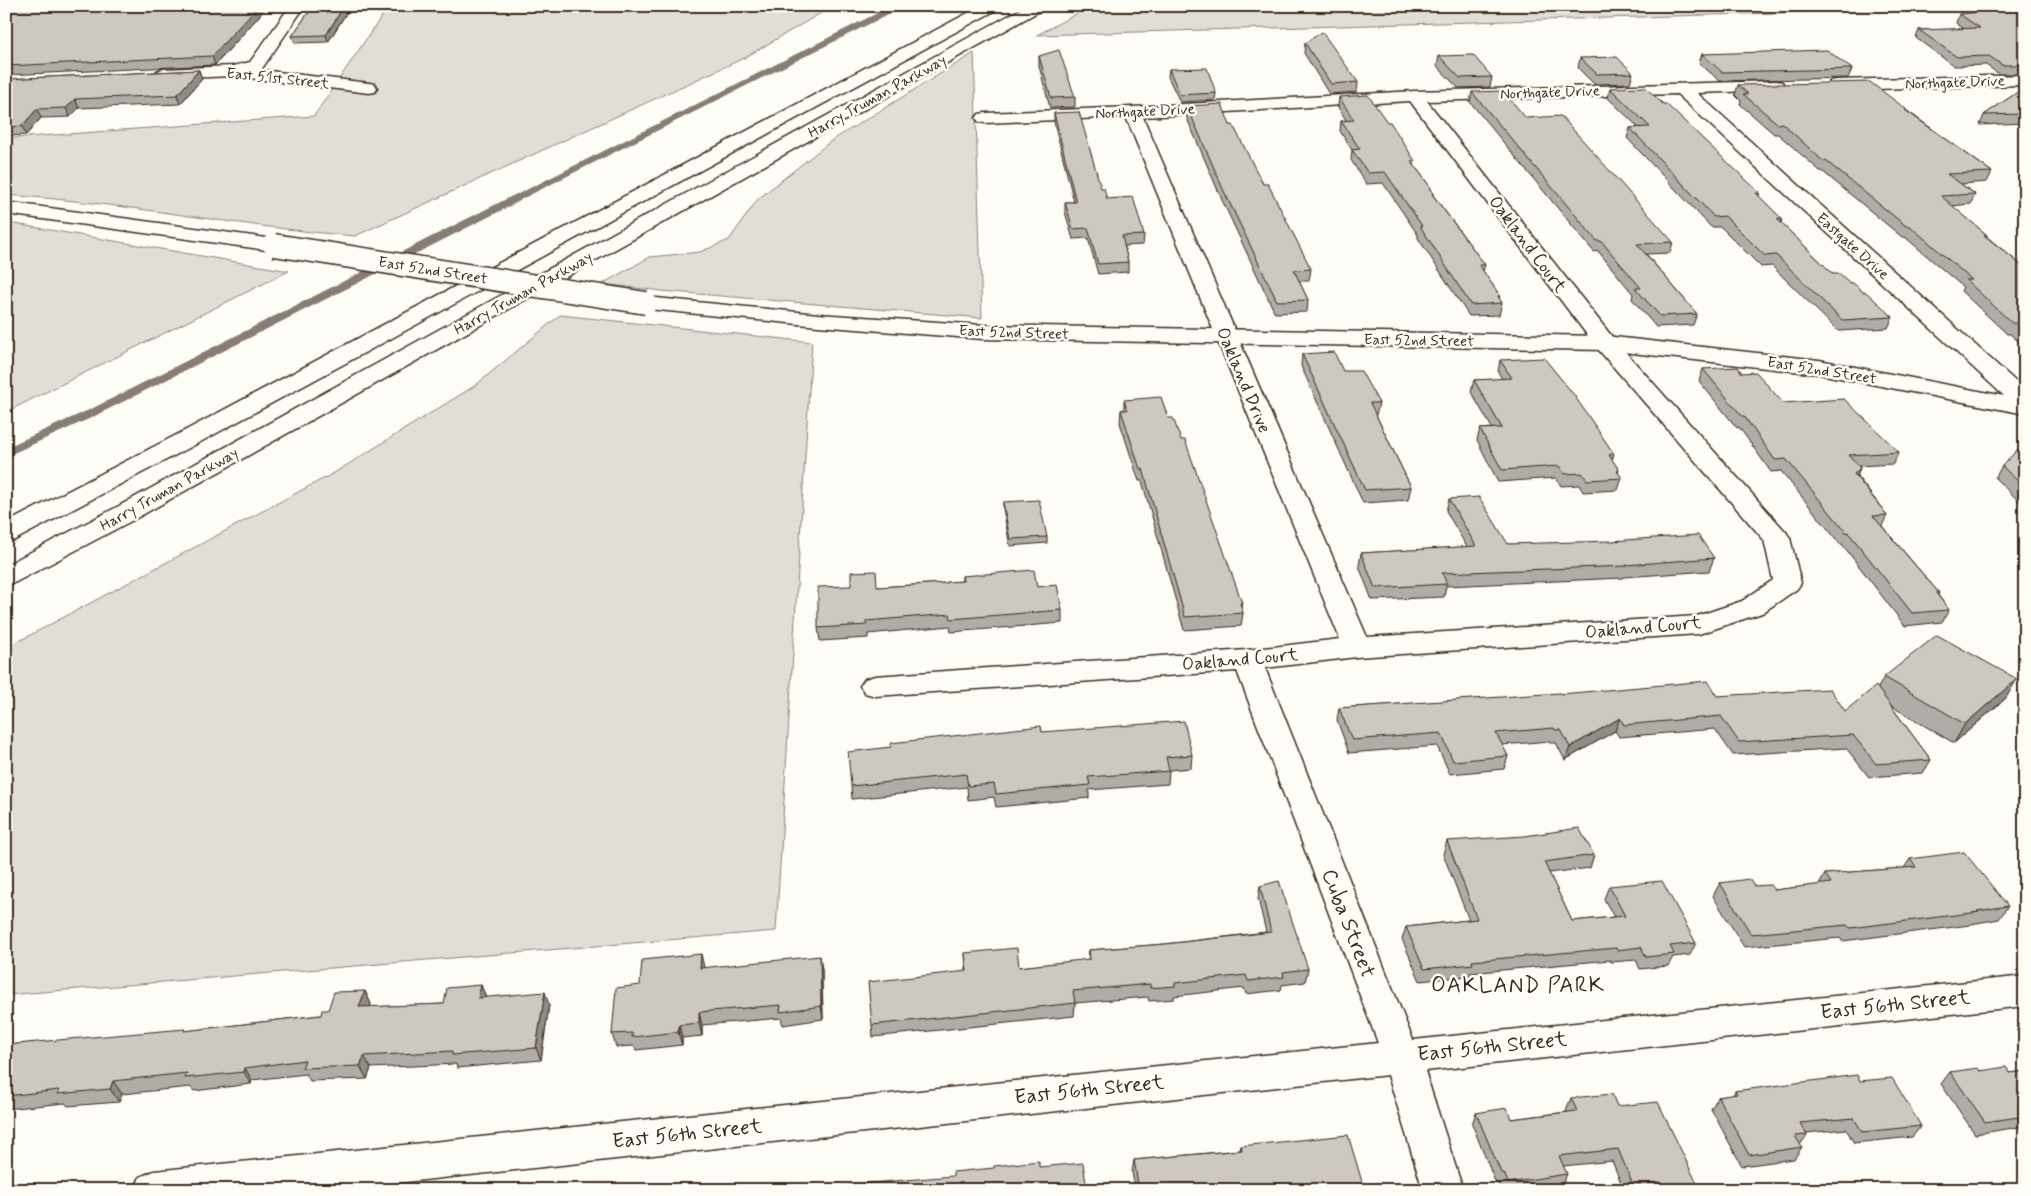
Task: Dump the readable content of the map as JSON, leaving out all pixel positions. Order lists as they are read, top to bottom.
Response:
{
  "streets": {
    "main road": [
      "East 51st Street",
      "Northgate Drive",
      "Harry Truman Parkway",
      "Oakland Court",
      "Eastgate Drive",
      "East 52nd Street",
      "Oakland Drive",
      "Cuba Street",
      "East 56th Street"
    ]
  },
  "crossings": [
    ["Northgate Drive", "Oakland Court"],
    ["Northgate Drive", "Eastgate Drive"],
    ["Northgate Drive", "Oakland Drive"],
    ["Oakland Court", "East 52nd Street"],
    ["Oakland Court", "Oakland Drive"],
    ["Oakland Court", "Cuba Street"],
    ["Eastgate Drive", "East 52nd Street"],
    ["East 52nd Street", "Oakland Drive"],
    ["Cuba Street", "East 56th Street"]
  ],
  "districts": ["OAKLAND PARK"]
}
